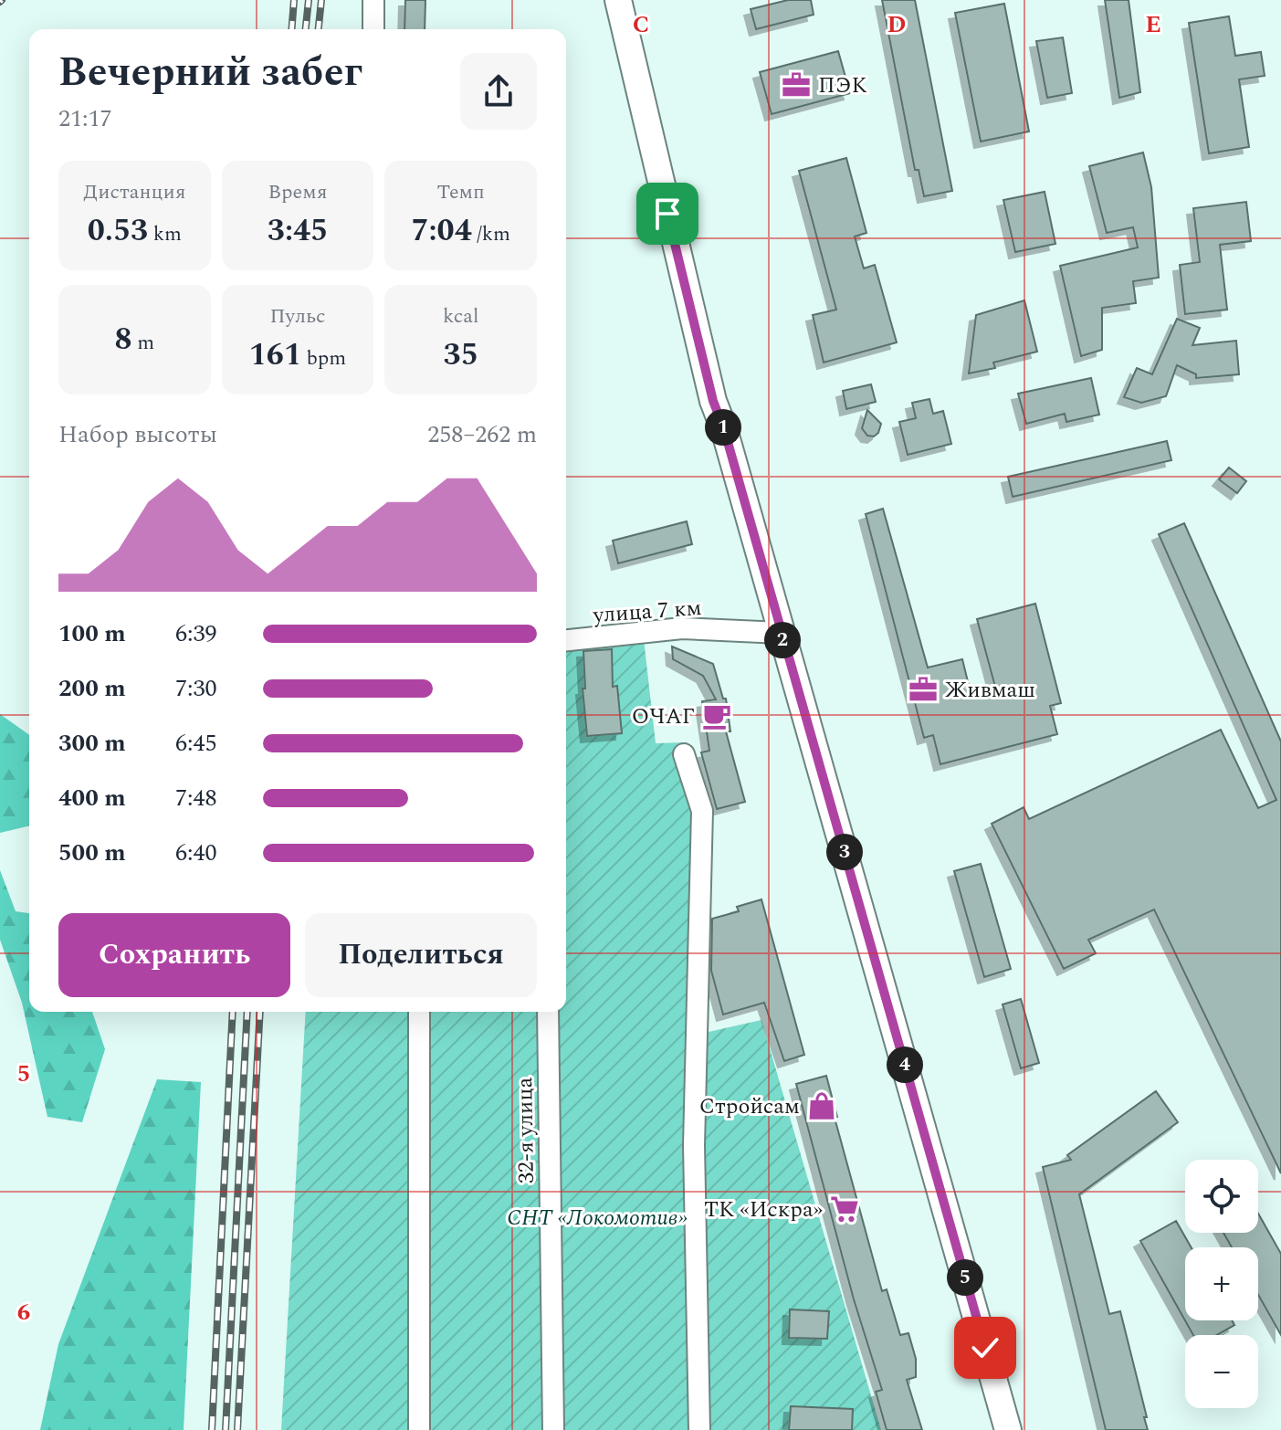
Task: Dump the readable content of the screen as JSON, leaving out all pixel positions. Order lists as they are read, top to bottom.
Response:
{
  "streets": {
    "street": ["улица 7 км", "32-я улица"]
  },
  "parks": ["СНТ «Локомотив»"],
  "places": {
    "office": ["ПЭК", "Живмаш"],
    "cafe": ["ОЧАГ"],
    "shop": ["Стройсам"],
    "supermarket": ["ТК «Искра»"]
  },
  "page": {
    "heading": ["Вечерний забег", "21:17"],
    "stats": [
      ["Дистанция", "0.53 km"],
      ["Время", "3:45"],
      ["Темп", "7:04 /km"],
      ["8 m"],
      ["Пульс", "161 bpm"],
      ["kcal", "35"]
    ],
    "chart": ["Набор высоты", "258–262 m"],
    "pins": [
      "1",
      "2",
      "3",
      "4",
      "5"
    ],
    "list": [
      {
        "name": "100 m",
        "note": "6:39"
      },
      {
        "name": "200 m",
        "note": "7:30"
      },
      {
        "name": "300 m",
        "note": "6:45"
      },
      {
        "name": "400 m",
        "note": "7:48"
      },
      {
        "name": "500 m",
        "note": "6:40"
      }
    ],
    "buttons": ["Сохранить", "Поделиться"],
    "map_buttons": ["+", "−"]
  },
  "grid": {
    "columns": ["C", "D", "E"],
    "rows": ["5", "6"]
  }
}
